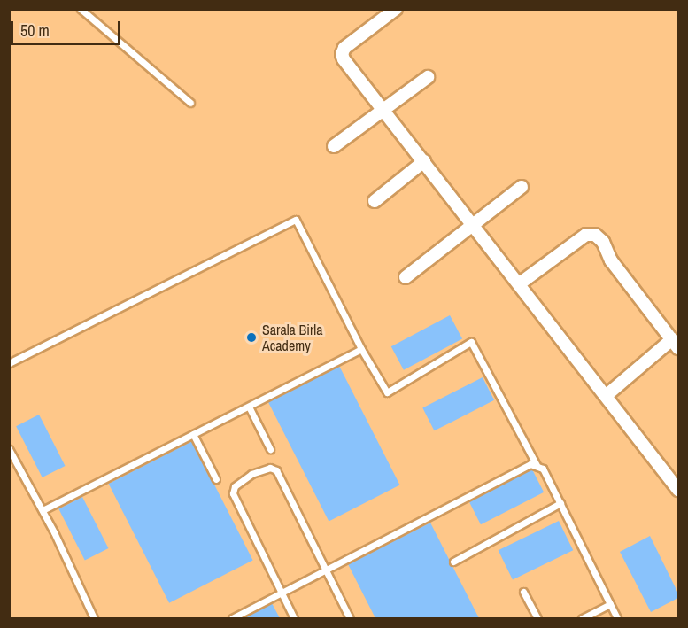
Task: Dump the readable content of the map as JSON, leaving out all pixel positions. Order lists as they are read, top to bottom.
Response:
{
  "places": ["Sarala Birla Academy"],
  "scale_bar": "50 m"
}
